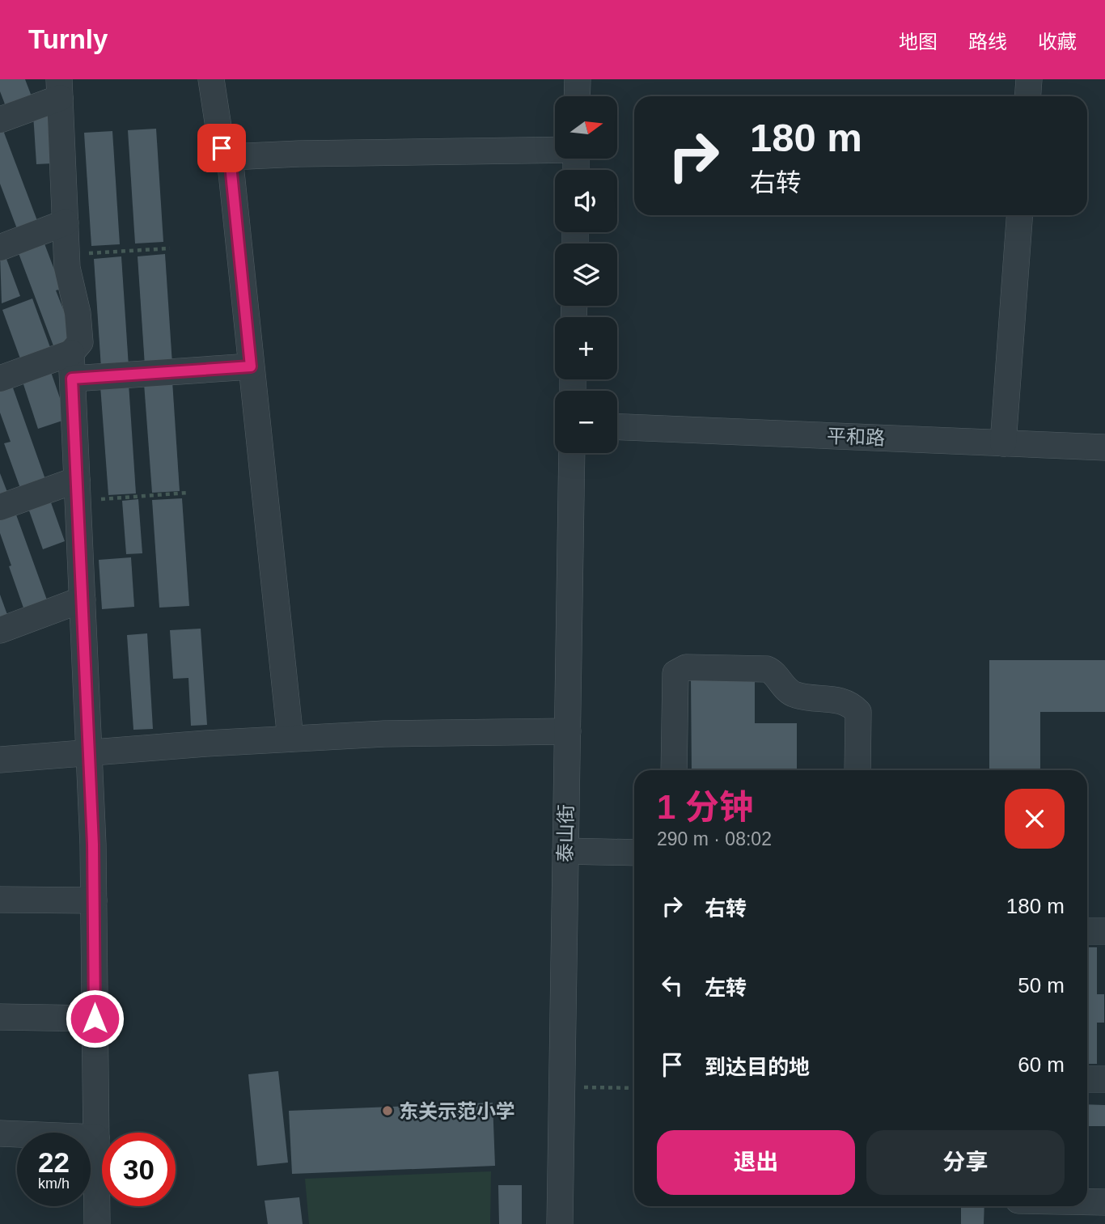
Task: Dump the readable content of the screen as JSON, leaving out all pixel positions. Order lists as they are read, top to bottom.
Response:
{
  "streets": {
    "street": ["平和路", "泰山街"]
  },
  "places": ["东关示范小学"],
  "north": "right",
  "page": {
    "header": "Turnly",
    "nav": ["地图", "路线", "收藏"],
    "map_buttons": ["+", "−"],
    "turn": ["180 m", "右转"],
    "heading": ["1 分钟", "290 m · 08:02"],
    "list": [
      {
        "name": "右转",
        "value": "180 m"
      },
      {
        "name": "左转",
        "value": "50 m"
      },
      {
        "name": "到达目的地",
        "value": "60 m"
      }
    ],
    "buttons": ["退出", "分享"],
    "speed": "22 km/h",
    "limit": "30"
  }
}
